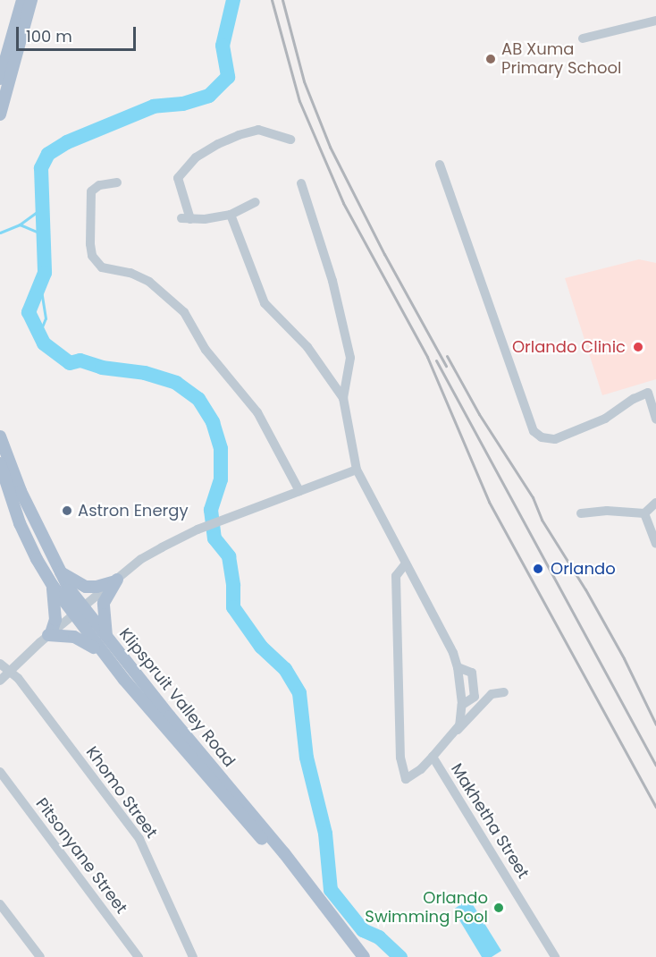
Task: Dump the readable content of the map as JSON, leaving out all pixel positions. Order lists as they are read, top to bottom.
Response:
{
  "streets": {
    "main road": ["Klipspruit Valley Road"],
    "street": ["Khomo Street", "Makhetha Street", "Pitsonyane Street"]
  },
  "places": [
    "AB Xuma Primary School",
    "Orlando Clinic",
    "Astron Energy",
    "Orlando",
    "Orlando Swimming Pool"
  ],
  "scale_bar": "100 m"
}
